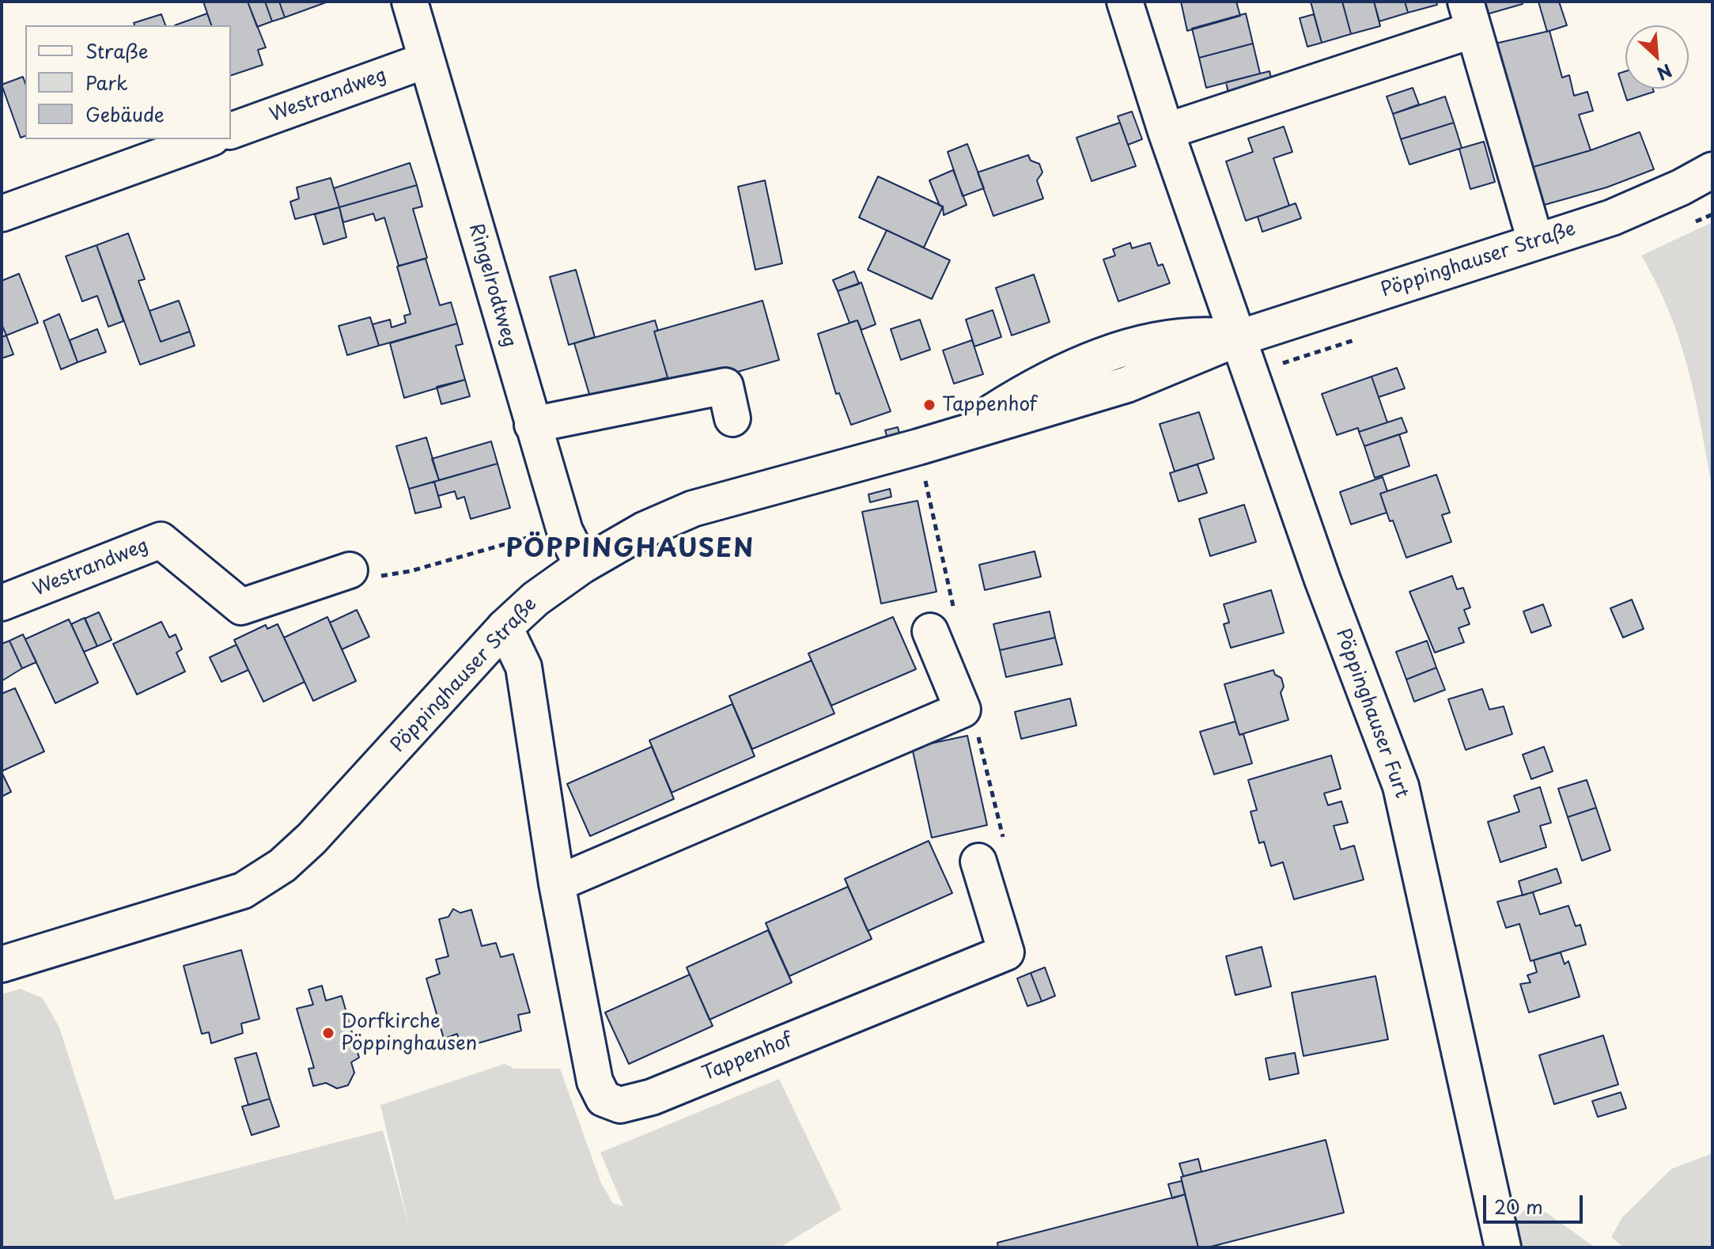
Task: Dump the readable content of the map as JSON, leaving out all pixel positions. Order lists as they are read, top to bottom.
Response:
{
  "streets": {
    "street": [
      "Westrandweg",
      "Pöppinghauser Straße",
      "Ringelrodtweg",
      "Pöppinghauser Furt",
      "Tappenhof"
    ]
  },
  "crossings": [
    ["Westrandweg", "Ringelrodtweg"],
    ["Pöppinghauser Straße", "Ringelrodtweg"],
    ["Pöppinghauser Straße", "Pöppinghauser Furt"],
    ["Pöppinghauser Straße", "Tappenhof"]
  ],
  "districts": ["PÖPPINGHAUSEN"],
  "places": ["Tappenhof", "Dorfkirche Pöppinghausen"],
  "legend": ["Straße", "Park", "Gebäude"],
  "scale_bar": "20 m",
  "north": "bottom right"
}
